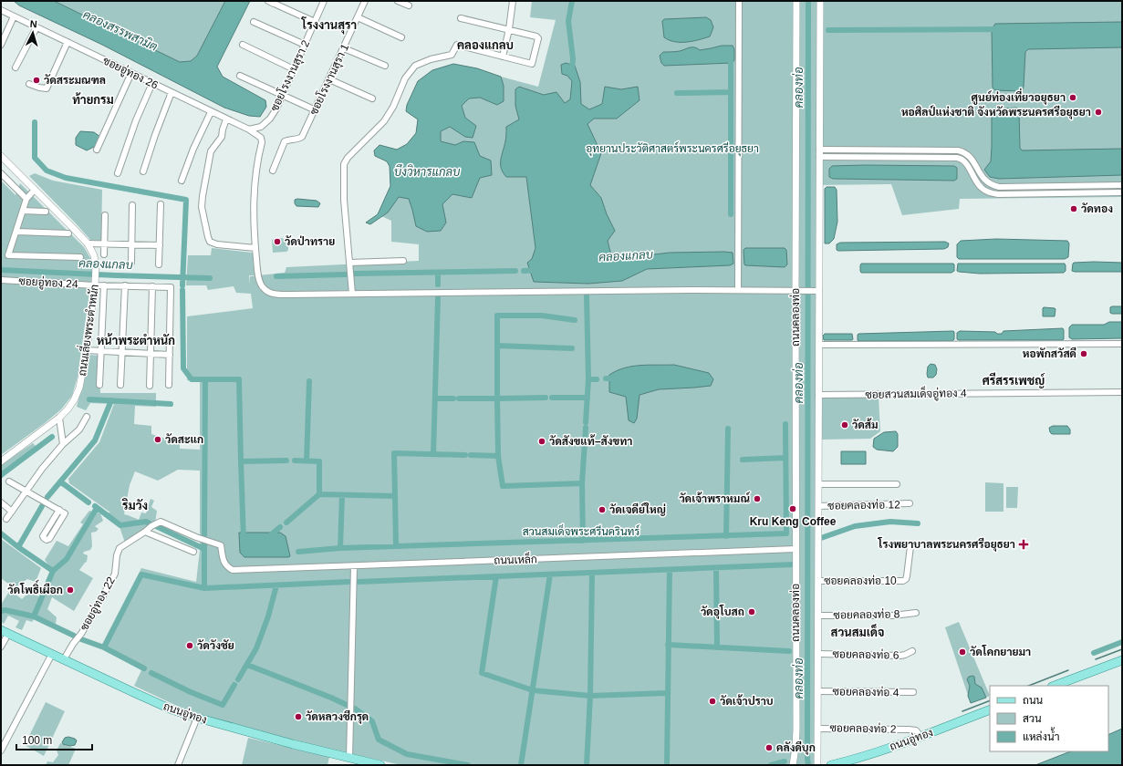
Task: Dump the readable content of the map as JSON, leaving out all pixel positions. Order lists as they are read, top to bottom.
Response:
{
  "streets": {
    "main road": ["ถนนอู่ทอง"],
    "street": [
      "ซอยอู่ทอง 26",
      "ซอยโรงงานสุรา 2",
      "ซอยโรงงานสุรา 1",
      "ซอยอู่ทอง 24",
      "ถนนคลองท่อ",
      "ถนนเลี่ยงพระตำหนัก",
      "ซอยสวนสมเด็จอู่ทอง 4",
      "ซอยคลองท่อ 12",
      "ถนนเหล็ก",
      "ซอยคลองท่อ 10",
      "ซอยอู่ทอง 22",
      "ซอยคลองท่อ 8",
      "ซอยคลองท่อ 6",
      "ซอยคลองท่อ 4",
      "ซอยคลองท่อ 2"
    ]
  },
  "crossings": [
    ["ซอยอู่ทอง 26", "ซอยโรงงานสุรา 2"],
    ["ซอยอู่ทอง 24", "ถนนเลี่ยงพระตำหนัก"],
    ["ถนนคลองท่อ", "ซอยสวนสมเด็จอู่ทอง 4"],
    ["ถนนคลองท่อ", "ซอยคลองท่อ 12"],
    ["ถนนคลองท่อ", "ถนนเหล็ก"],
    ["ถนนคลองท่อ", "ซอยคลองท่อ 10"],
    ["ถนนคลองท่อ", "ซอยคลองท่อ 8"],
    ["ถนนคลองท่อ", "ซอยคลองท่อ 6"],
    ["ถนนคลองท่อ", "ซอยคลองท่อ 4"],
    ["ถนนคลองท่อ", "ซอยคลองท่อ 2"],
    ["ถนนเหล็ก", "ซอยอู่ทอง 22"],
    ["ซอยอู่ทอง 22", "ถนนอู่ทอง"],
    ["ถนนอู่ทอง", "ซอยคลองท่อ 2"]
  ],
  "districts": [
    "โรงงานสุรา",
    "คลองแกลบ",
    "ท้ายกรม",
    "หน้าพระตำหนัก",
    "ศรีสรรเพชญ์",
    "ริมวัง",
    "สวนสมเด็จ"
  ],
  "water": [
    "คลองสรรพสามิต",
    "คลองท่อ",
    "บึงวิหารแกลบ",
    "คลองแกลบ"
  ],
  "parks": ["อุทยานประวัติศาสตร์พระนครศรีอยุธยา", "สวนสมเด็จพระศรีนครินทร์"],
  "places": {
    "other": [
      "วัดสระมณฑล",
      "ศูนย์ท่องเที่ยวอยุธยา",
      "หอศิลป์แห่งชาติ จังหวัดพระนครศรีอยุธยา",
      "วัดทอง",
      "วัดป่าทราย",
      "หอพักสวัสดี",
      "วัดส้ม",
      "วัดสะแก",
      "วัดสังขแท้–สังขทา",
      "วัดเจ้าพราหมณ์",
      "Kru Keng Coffee",
      "วัดเจดีย์ใหญ่",
      "วัดโพธิ์เผือก",
      "วัดอุโบสถ",
      "วัดวังชัย",
      "วัดโคกยายมา",
      "วัดเจ้าปราบ",
      "วัดหลวงชีกรุด",
      "คลังดีบุก"
    ],
    "health": ["โรงพยาบาลพระนครศรีอยุธยา"]
  },
  "legend": ["ถนน", "สวน", "แหล่งน้ำ"],
  "scale_bar": "100 m",
  "north": "top"
}
